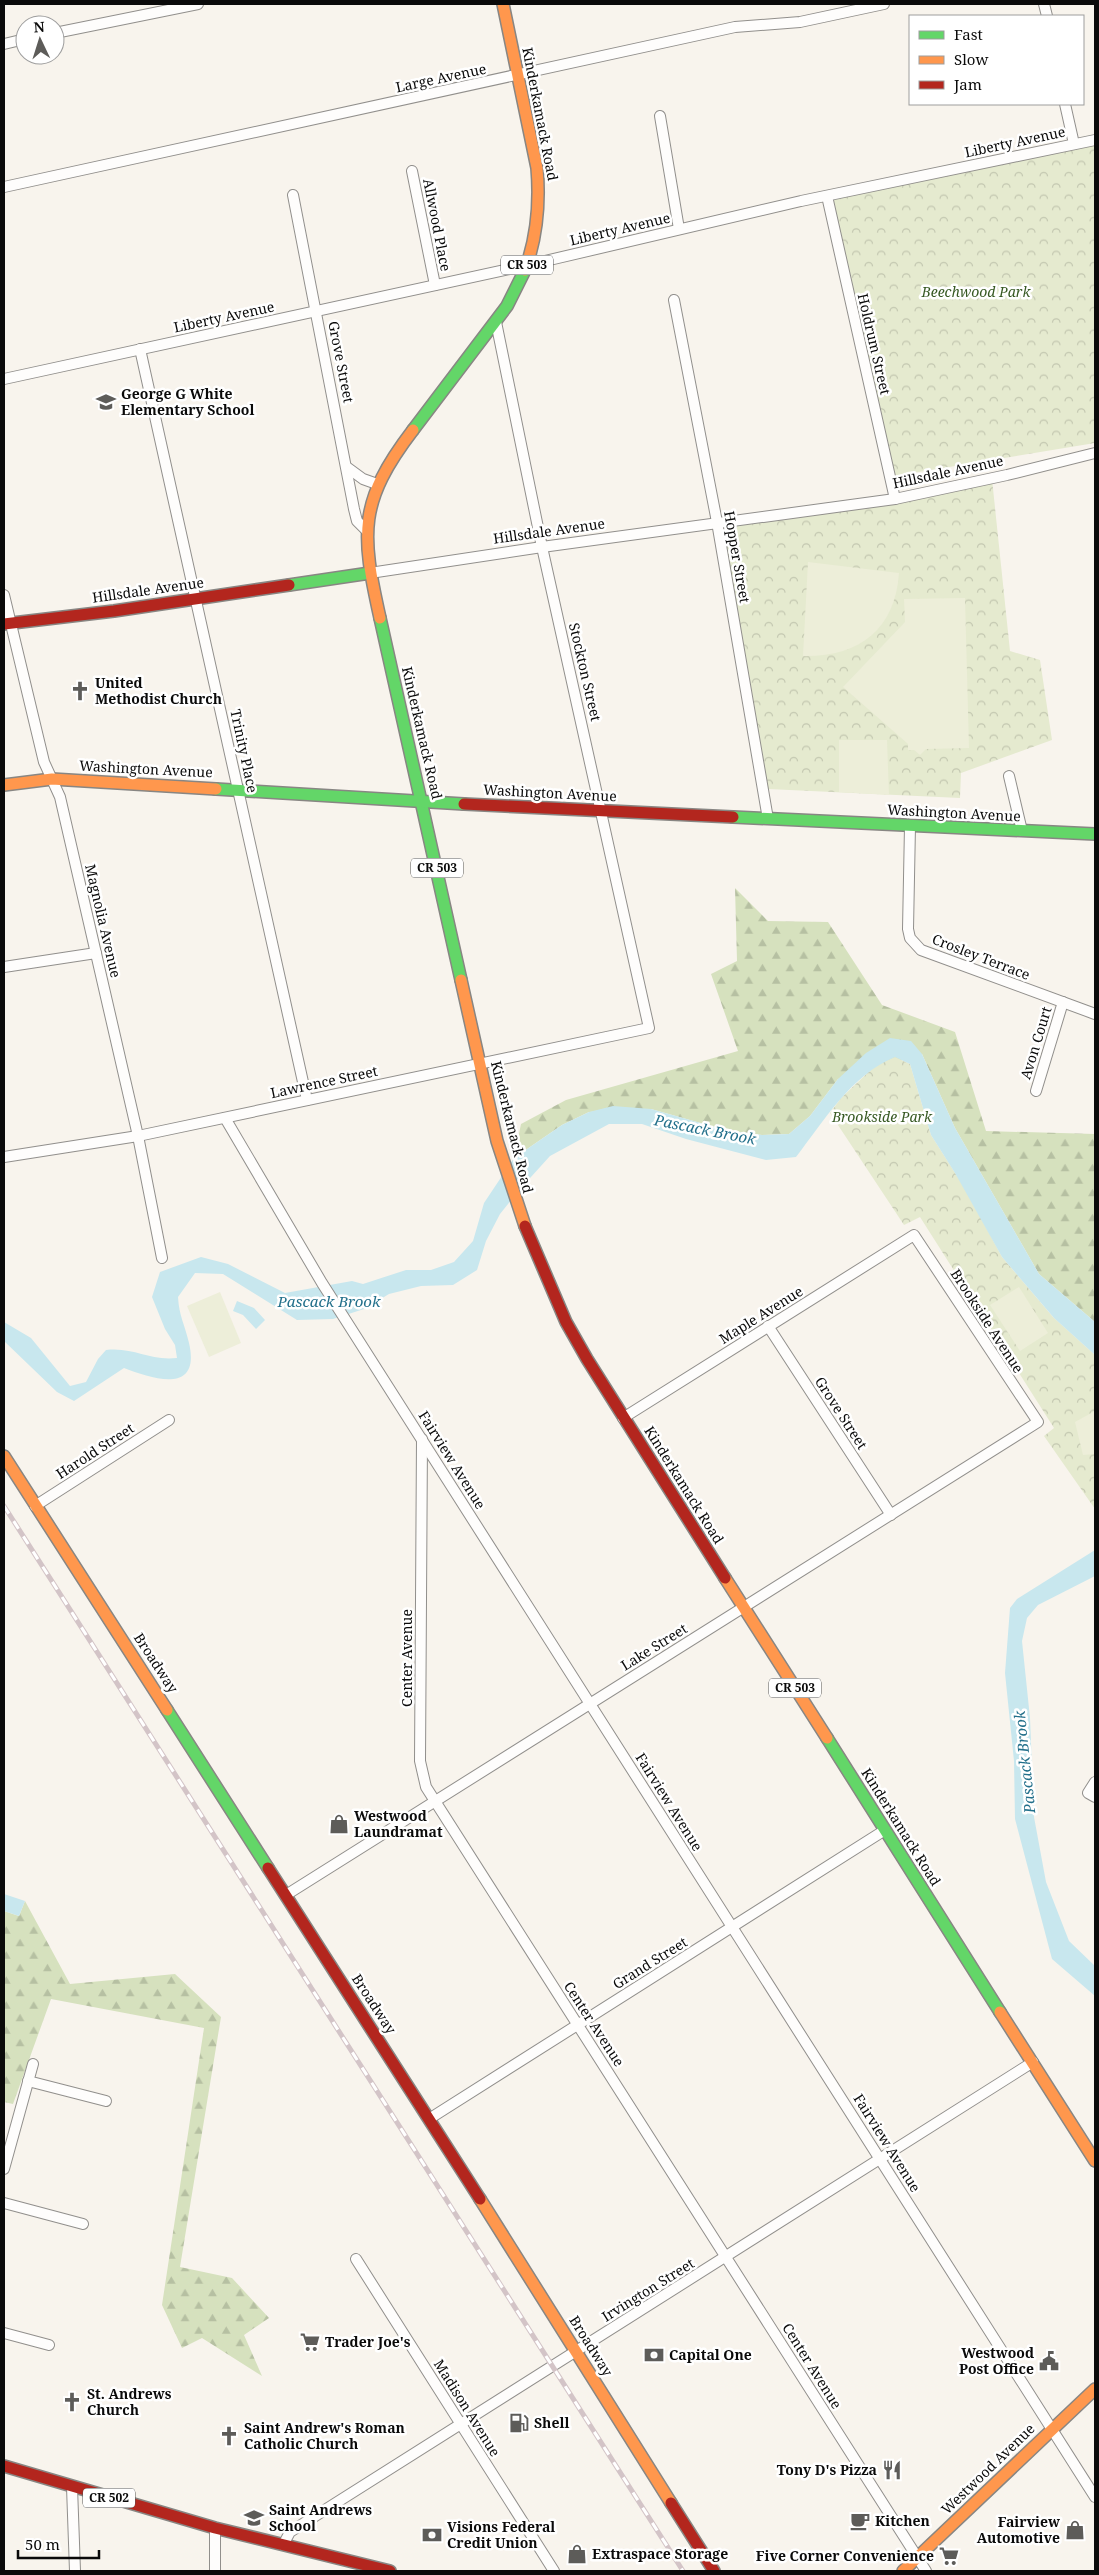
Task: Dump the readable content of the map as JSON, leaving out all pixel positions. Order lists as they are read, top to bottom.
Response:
{
  "streets": {
    "main road": [
      "Kinderkamack Road",
      "CR 503",
      "Hillsdale Avenue",
      "Washington Avenue",
      "Broadway",
      "Westwood Avenue",
      "CR 502"
    ],
    "street": [
      "Large Avenue",
      "Liberty Avenue",
      "Allwood Place",
      "Holdrum Street",
      "Grove Street",
      "Hopper Street",
      "Stockton Street",
      "Trinity Place",
      "Magnolia Avenue",
      "Crosley Terrace",
      "Avon Court",
      "Lawrence Street",
      "Maple Avenue",
      "Brookside Avenue",
      "Harold Street",
      "Fairview Avenue",
      "Lake Street",
      "Center Avenue",
      "Grand Street",
      "Irvington Street",
      "Madison Avenue"
    ]
  },
  "crossings": [
    ["Large Avenue", "Kinderkamack Road"],
    ["Kinderkamack Road", "Liberty Avenue"],
    ["Kinderkamack Road", "Grove Street"],
    ["Kinderkamack Road", "Hillsdale Avenue"],
    ["Kinderkamack Road", "Stockton Street"],
    ["Kinderkamack Road", "Washington Avenue"],
    ["Kinderkamack Road", "Lawrence Street"],
    ["Kinderkamack Road", "Maple Avenue"],
    ["Kinderkamack Road", "Lake Street"],
    ["Kinderkamack Road", "Grand Street"],
    ["Kinderkamack Road", "Irvington Street"],
    ["Liberty Avenue", "Allwood Place"],
    ["Liberty Avenue", "Holdrum Street"],
    ["Liberty Avenue", "Grove Street"],
    ["Liberty Avenue", "Trinity Place"],
    ["Holdrum Street", "Hillsdale Avenue"],
    ["Grove Street", "Maple Avenue"],
    ["Grove Street", "Lake Street"],
    ["Hillsdale Avenue", "Hopper Street"],
    ["Hillsdale Avenue", "Stockton Street"],
    ["Hillsdale Avenue", "Trinity Place"],
    ["Hillsdale Avenue", "Magnolia Avenue"],
    ["Hopper Street", "Washington Avenue"],
    ["Stockton Street", "Washington Avenue"],
    ["Stockton Street", "Lawrence Street"],
    ["Trinity Place", "Washington Avenue"],
    ["Trinity Place", "Lawrence Street"],
    ["Washington Avenue", "Magnolia Avenue"],
    ["Washington Avenue", "Crosley Terrace"],
    ["Magnolia Avenue", "Lawrence Street"],
    ["Crosley Terrace", "Avon Court"],
    ["Lawrence Street", "Fairview Avenue"],
    ["Maple Avenue", "Brookside Avenue"],
    ["Brookside Avenue", "Lake Street"],
    ["Harold Street", "Broadway"],
    ["Fairview Avenue", "Lake Street"],
    ["Fairview Avenue", "Center Avenue"],
    ["Fairview Avenue", "Grand Street"],
    ["Fairview Avenue", "Irvington Street"],
    ["Fairview Avenue", "Westwood Avenue"],
    ["Lake Street", "Center Avenue"],
    ["Lake Street", "Broadway"],
    ["Center Avenue", "Grand Street"],
    ["Center Avenue", "Irvington Street"],
    ["Center Avenue", "Westwood Avenue"],
    ["Broadway", "Grand Street"],
    ["Broadway", "Irvington Street"],
    ["Irvington Street", "Madison Avenue"],
    ["Irvington Street", "CR 502"]
  ],
  "water": ["Pascack Brook"],
  "parks": ["Beechwood Park", "Brookside Park"],
  "places": {
    "school or university": ["George G White Elementary School", "Saint Andrews School"],
    "church": ["United Methodist Church", "St. Andrews Church", "Saint Andrew's Roman Catholic Church"],
    "shop": ["Westwood Laundramat", "Fairview Automotive", "Extraspace Storage"],
    "supermarket": ["Trader Joe's", "Five Corner Convenience"],
    "bank": ["Capital One", "Visions Federal Credit Union"],
    "public building": ["Westwood Post Office"],
    "fuel station": ["Shell"],
    "restaurant": ["Tony D's Pizza"],
    "cafe": ["Kitchen"]
  },
  "legend": ["Fast", "Slow", "Jam"],
  "scale_bar": "50 m",
  "north": "top"
}
